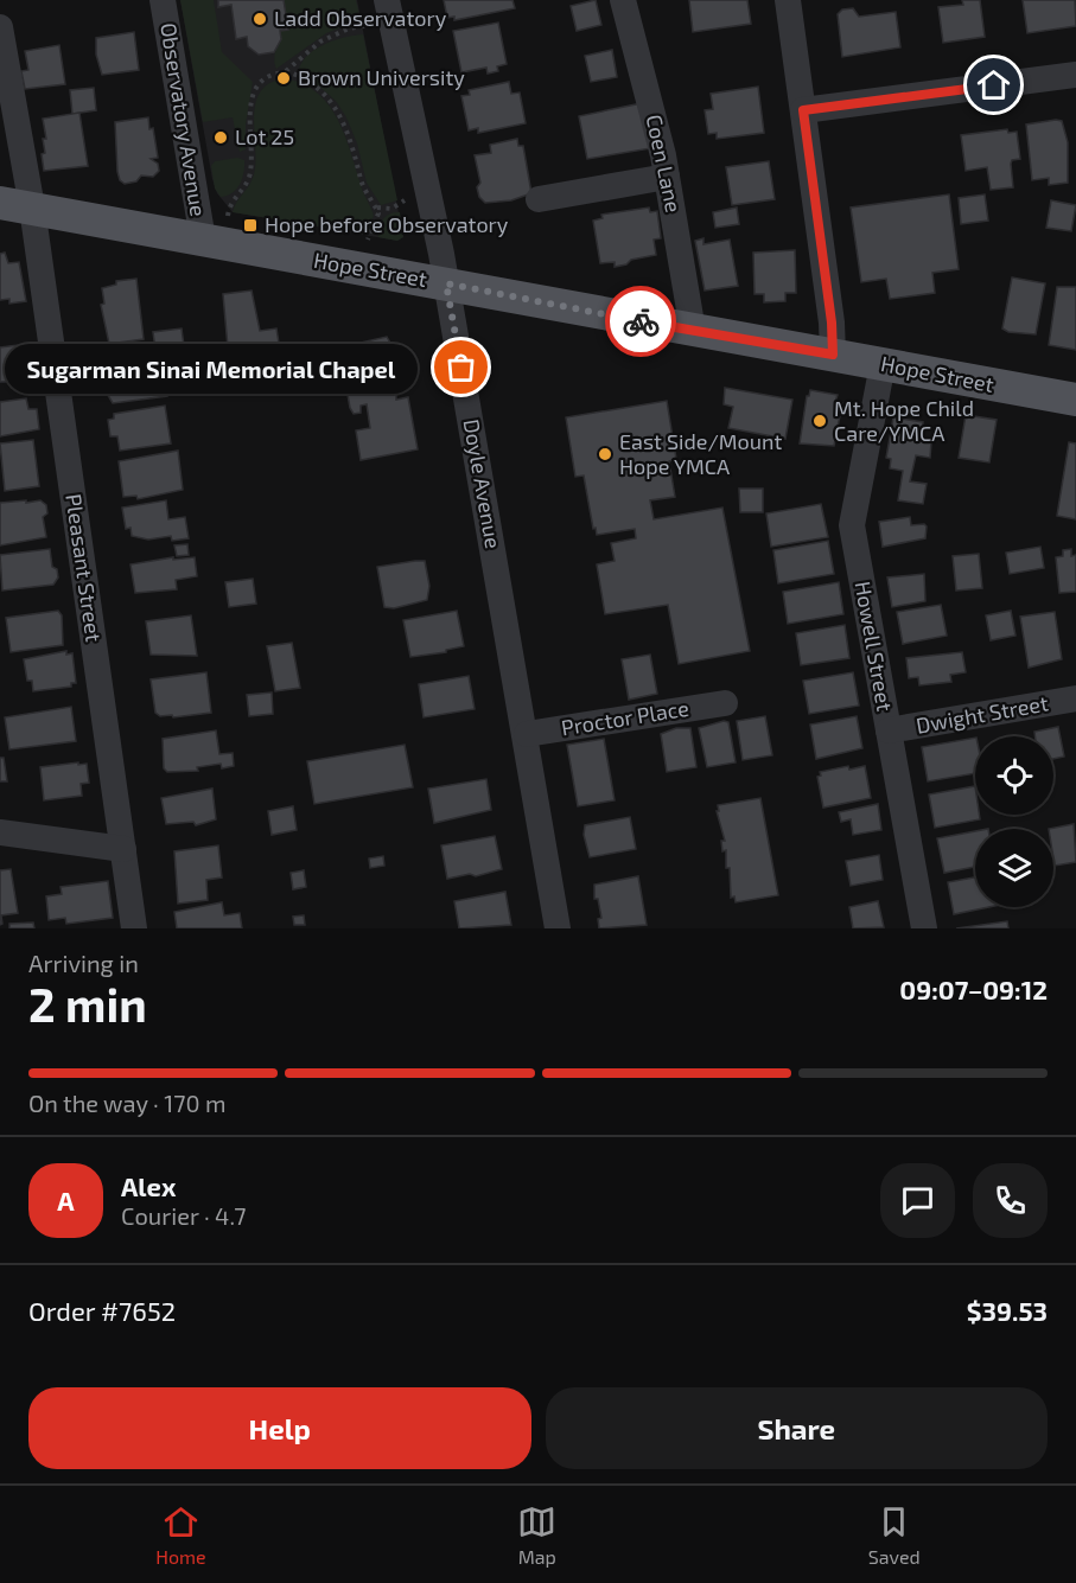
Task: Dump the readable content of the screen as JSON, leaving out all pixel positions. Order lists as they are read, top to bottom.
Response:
{
  "streets": {
    "main road": ["Hope Street"],
    "street": [
      "Observatory Avenue",
      "Coen Lane",
      "Doyle Avenue",
      "Pleasant Street",
      "Howell Street",
      "Dwight Street",
      "Proctor Place"
    ]
  },
  "crossings": [
    ["Observatory Avenue", "Hope Street"],
    ["Coen Lane", "Hope Street"],
    ["Hope Street", "Doyle Avenue"],
    ["Hope Street", "Pleasant Street"],
    ["Hope Street", "Howell Street"],
    ["Doyle Avenue", "Proctor Place"],
    ["Howell Street", "Dwight Street"]
  ],
  "places": {
    "other": [
      "Ladd Observatory",
      "Brown University",
      "Lot 25",
      "Sugarman Sinai Memorial Chapel",
      "Mt. Hope Child Care/YMCA",
      "East Side/Mount Hope YMCA"
    ],
    "transit": ["Hope before Observatory"]
  },
  "page": {
    "bubble": "Sugarman Sinai Memorial Chapel",
    "heading": ["2 min", "Arriving in", "09:07–09:12"],
    "panel": [
      "Alex",
      "Courier · 4.7",
      "Order #7652",
      "$39.53"
    ],
    "bar": "On the way · 170 m",
    "round": "A",
    "buttons": ["Help", "Share"],
    "tabs": ["Home", "Map", "Saved"]
  }
}
